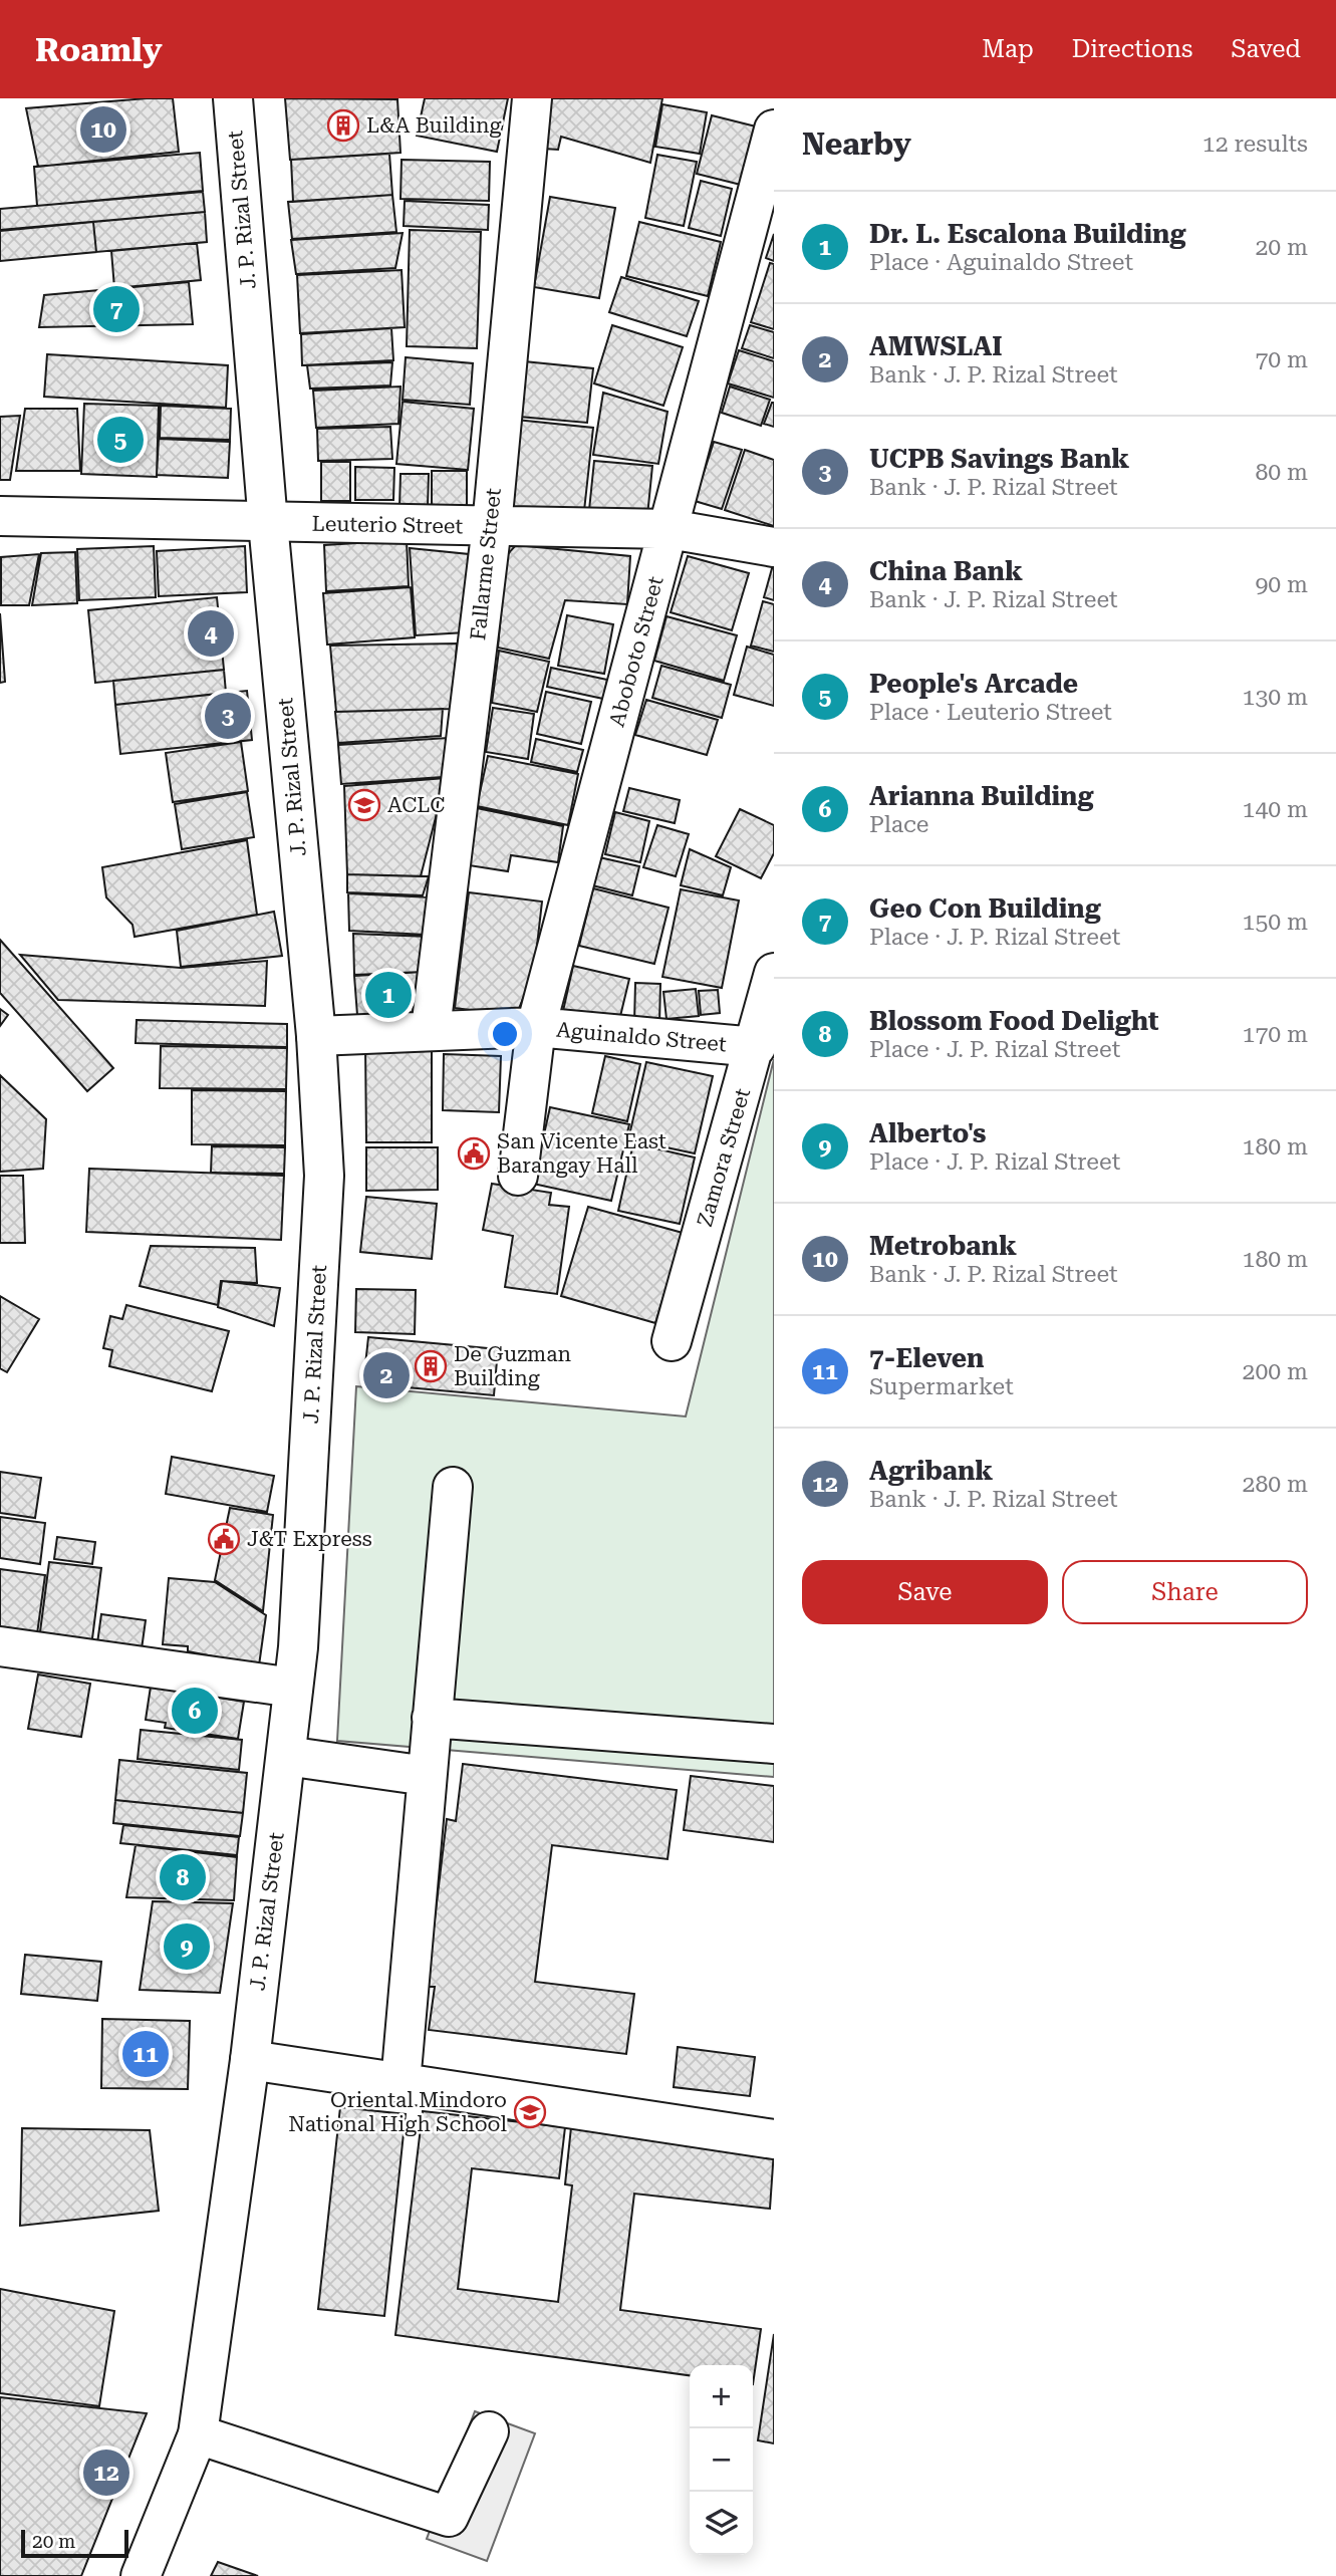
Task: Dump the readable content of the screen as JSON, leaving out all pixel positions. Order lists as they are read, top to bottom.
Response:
{
  "streets": {
    "main road": [
      "J. P. Rizal Street",
      "Leuterio Street",
      "Fallarme Street",
      "Aboboto Street",
      "Aguinaldo Street",
      "Zamora Street"
    ]
  },
  "crossings": [
    ["J. P. Rizal Street", "Leuterio Street"],
    ["J. P. Rizal Street", "Aguinaldo Street"],
    ["Leuterio Street", "Fallarme Street"],
    ["Leuterio Street", "Aboboto Street"],
    ["Fallarme Street", "Aguinaldo Street"],
    ["Aboboto Street", "Aguinaldo Street"],
    ["Aguinaldo Street", "Zamora Street"]
  ],
  "places": {
    "building": ["L&A Building", "De Guzman Building"],
    "school or university": ["ACLC", "Oriental Mindoro National High School"],
    "public building": ["San Vicente East Barangay Hall", "J&T Express"]
  },
  "scale_bar": "20 m",
  "page": {
    "header": "Roamly",
    "nav": ["Map", "Directions", "Saved"],
    "heading": ["Nearby", "12 results"],
    "pins": [
      "10",
      "7",
      "5",
      "4",
      "3",
      "1",
      "2",
      "6",
      "8",
      "9",
      "11",
      "12"
    ],
    "list": [
      {
        "mark": "1",
        "name": "Dr. L. Escalona Building",
        "note": "Place · Aguinaldo Street",
        "value": "20 m"
      },
      {
        "mark": "2",
        "name": "AMWSLAI",
        "note": "Bank · J. P. Rizal Street",
        "value": "70 m"
      },
      {
        "mark": "3",
        "name": "UCPB Savings Bank",
        "note": "Bank · J. P. Rizal Street",
        "value": "80 m"
      },
      {
        "mark": "4",
        "name": "China Bank",
        "note": "Bank · J. P. Rizal Street",
        "value": "90 m"
      },
      {
        "mark": "5",
        "name": "People's Arcade",
        "note": "Place · Leuterio Street",
        "value": "130 m"
      },
      {
        "mark": "6",
        "name": "Arianna Building",
        "note": "Place",
        "value": "140 m"
      },
      {
        "mark": "7",
        "name": "Geo Con Building",
        "note": "Place · J. P. Rizal Street",
        "value": "150 m"
      },
      {
        "mark": "8",
        "name": "Blossom Food Delight",
        "note": "Place · J. P. Rizal Street",
        "value": "170 m"
      },
      {
        "mark": "9",
        "name": "Alberto's",
        "note": "Place · J. P. Rizal Street",
        "value": "180 m"
      },
      {
        "mark": "10",
        "name": "Metrobank",
        "note": "Bank · J. P. Rizal Street",
        "value": "180 m"
      },
      {
        "mark": "11",
        "name": "7-Eleven",
        "note": "Supermarket",
        "value": "200 m"
      },
      {
        "mark": "12",
        "name": "Agribank",
        "note": "Bank · J. P. Rizal Street",
        "value": "280 m"
      }
    ],
    "buttons": ["Save", "Share"],
    "map_buttons": ["+", "−"],
    "scale": "20 m"
  }
}
